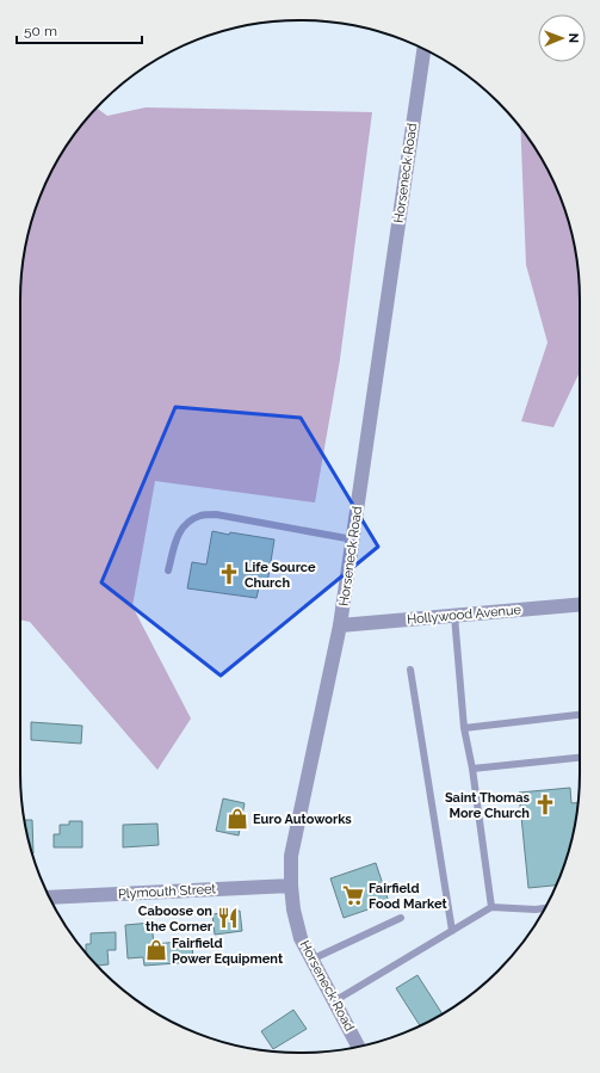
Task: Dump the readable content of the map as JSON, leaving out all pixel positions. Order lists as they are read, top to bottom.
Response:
{
  "streets": {
    "street": ["Horseneck Road", "Hollywood Avenue", "Plymouth Street"]
  },
  "crossings": [
    ["Horseneck Road", "Hollywood Avenue"],
    ["Horseneck Road", "Plymouth Street"]
  ],
  "places": {
    "church": ["Life Source Church", "Saint Thomas More Church"],
    "shop": ["Euro Autoworks", "Fairfield Power Equipment"],
    "supermarket": ["Fairfield Food Market"],
    "restaurant": ["Caboose on the Corner"]
  },
  "scale_bar": "50 m",
  "north": "right"
}
